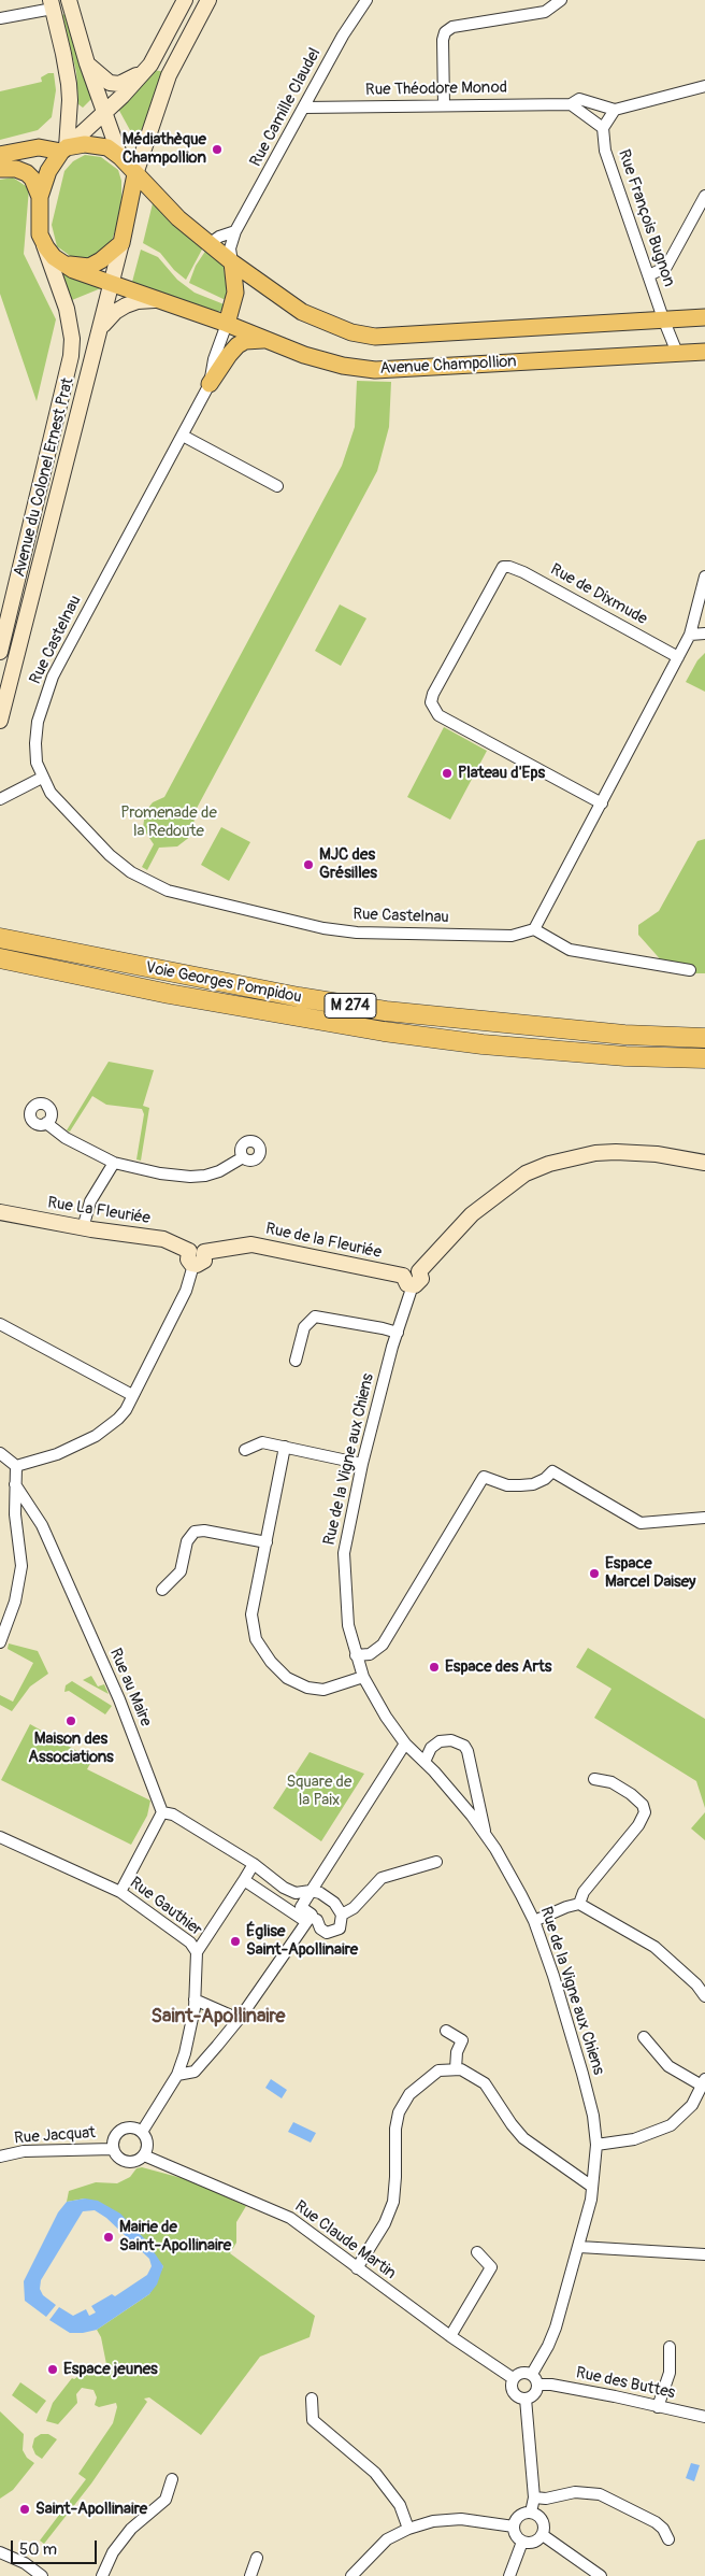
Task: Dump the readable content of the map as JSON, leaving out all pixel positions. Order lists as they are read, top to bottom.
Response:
{
  "streets": {
    "highway": ["Voie Georges Pompidou", "M 274"],
    "main road": [
      "Avenue Champollion",
      "Avenue du Colonel Ernest Prat",
      "Rue La Fleuriée",
      "Rue de la Fleuriée"
    ],
    "street": [
      "Rue Théodore Monod",
      "Rue Camille Claudel",
      "Rue François Bugnon",
      "Rue de Dixmude",
      "Rue Castelnau",
      "Rue de la Vigne aux Chiens",
      "Rue au Maire",
      "Rue Gauthier",
      "Rue Jacquat",
      "Rue Claude Martin",
      "Rue des Buttes"
    ]
  },
  "crossings": [
    ["Rue Théodore Monod", "Rue Camille Claudel"],
    ["Rue Camille Claudel", "Avenue Champollion"],
    ["Rue François Bugnon", "Avenue Champollion"],
    ["Avenue Champollion", "Avenue du Colonel Ernest Prat"],
    ["Avenue Champollion", "Rue Castelnau"],
    ["Rue La Fleuriée", "Rue de la Fleuriée"],
    ["Rue de la Fleuriée", "Rue de la Vigne aux Chiens"],
    ["Rue de la Vigne aux Chiens", "Rue Claude Martin"],
    ["Rue de la Vigne aux Chiens", "Rue des Buttes"],
    ["Rue Gauthier", "Rue Jacquat"],
    ["Rue Gauthier", "Rue Claude Martin"],
    ["Rue Jacquat", "Rue Claude Martin"],
    ["Rue Claude Martin", "Rue des Buttes"]
  ],
  "districts": ["Saint-Apollinaire"],
  "parks": ["Promenade de la Redoute", "Square de la Paix"],
  "places": [
    "Médiathèque Champollion",
    "Plateau d'Eps",
    "MJC des Grésilles",
    "Espace Marcel Daisey",
    "Espace des Arts",
    "Maison des Associations",
    "Église Saint-Apollinaire",
    "Mairie de Saint-Apollinaire",
    "Espace jeunes",
    "Saint-Apollinaire"
  ],
  "scale_bar": "50 m"
}
